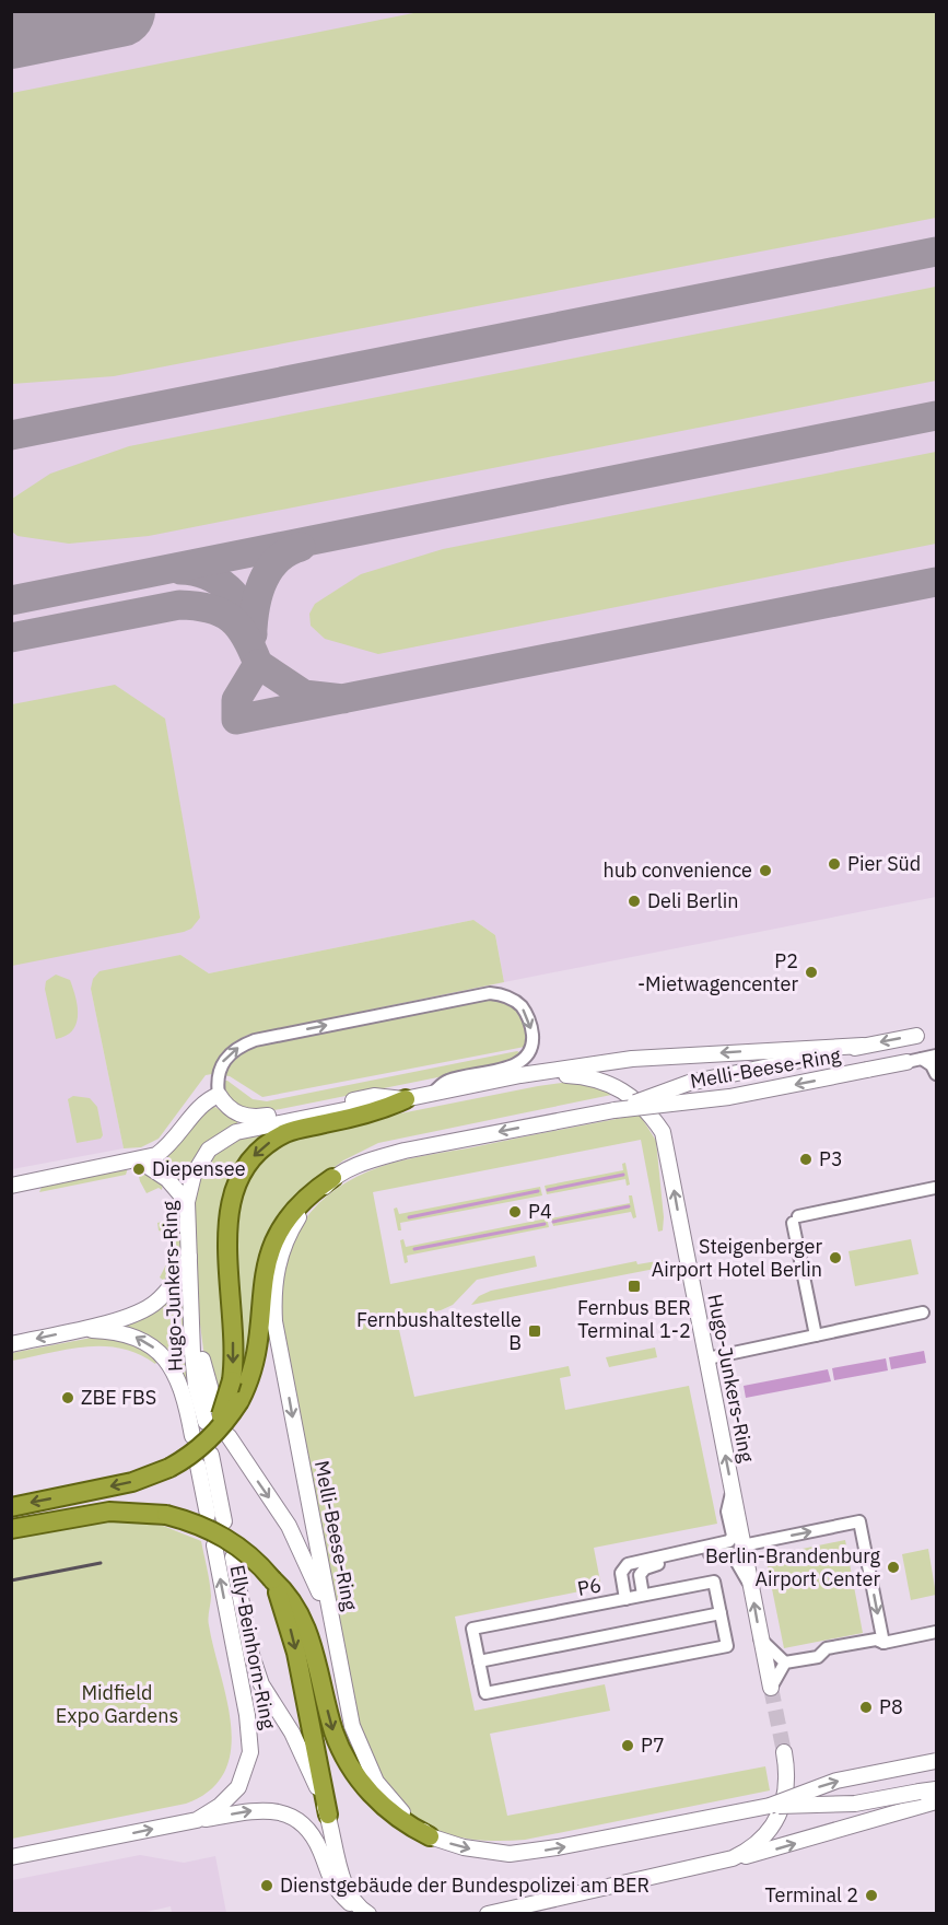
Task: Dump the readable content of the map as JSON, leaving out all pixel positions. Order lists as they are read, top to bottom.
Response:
{
  "streets": {
    "street": [
      "Melli-Beese-Ring",
      "Hugo-Junkers-Ring",
      "P6",
      "Elly-Beinhorn-Ring"
    ]
  },
  "crossings": [
    ["Melli-Beese-Ring", "Hugo-Junkers-Ring"]
  ],
  "parks": ["Midfield Expo Gardens"],
  "places": {
    "other": [
      "Pier Süd",
      "hub convenience",
      "Deli Berlin",
      "P2 -Mietwagencenter",
      "P3",
      "Diepensee",
      "P4",
      "Steigenberger Airport Hotel Berlin",
      "ZBE FBS",
      "Berlin-Brandenburg Airport Center",
      "P8",
      "P7",
      "Dienstgebäude der Bundespolizei am BER",
      "Terminal 2"
    ],
    "transit": ["Fernbus BER Terminal 1-2", "Fernbushaltestelle B"]
  }
}
